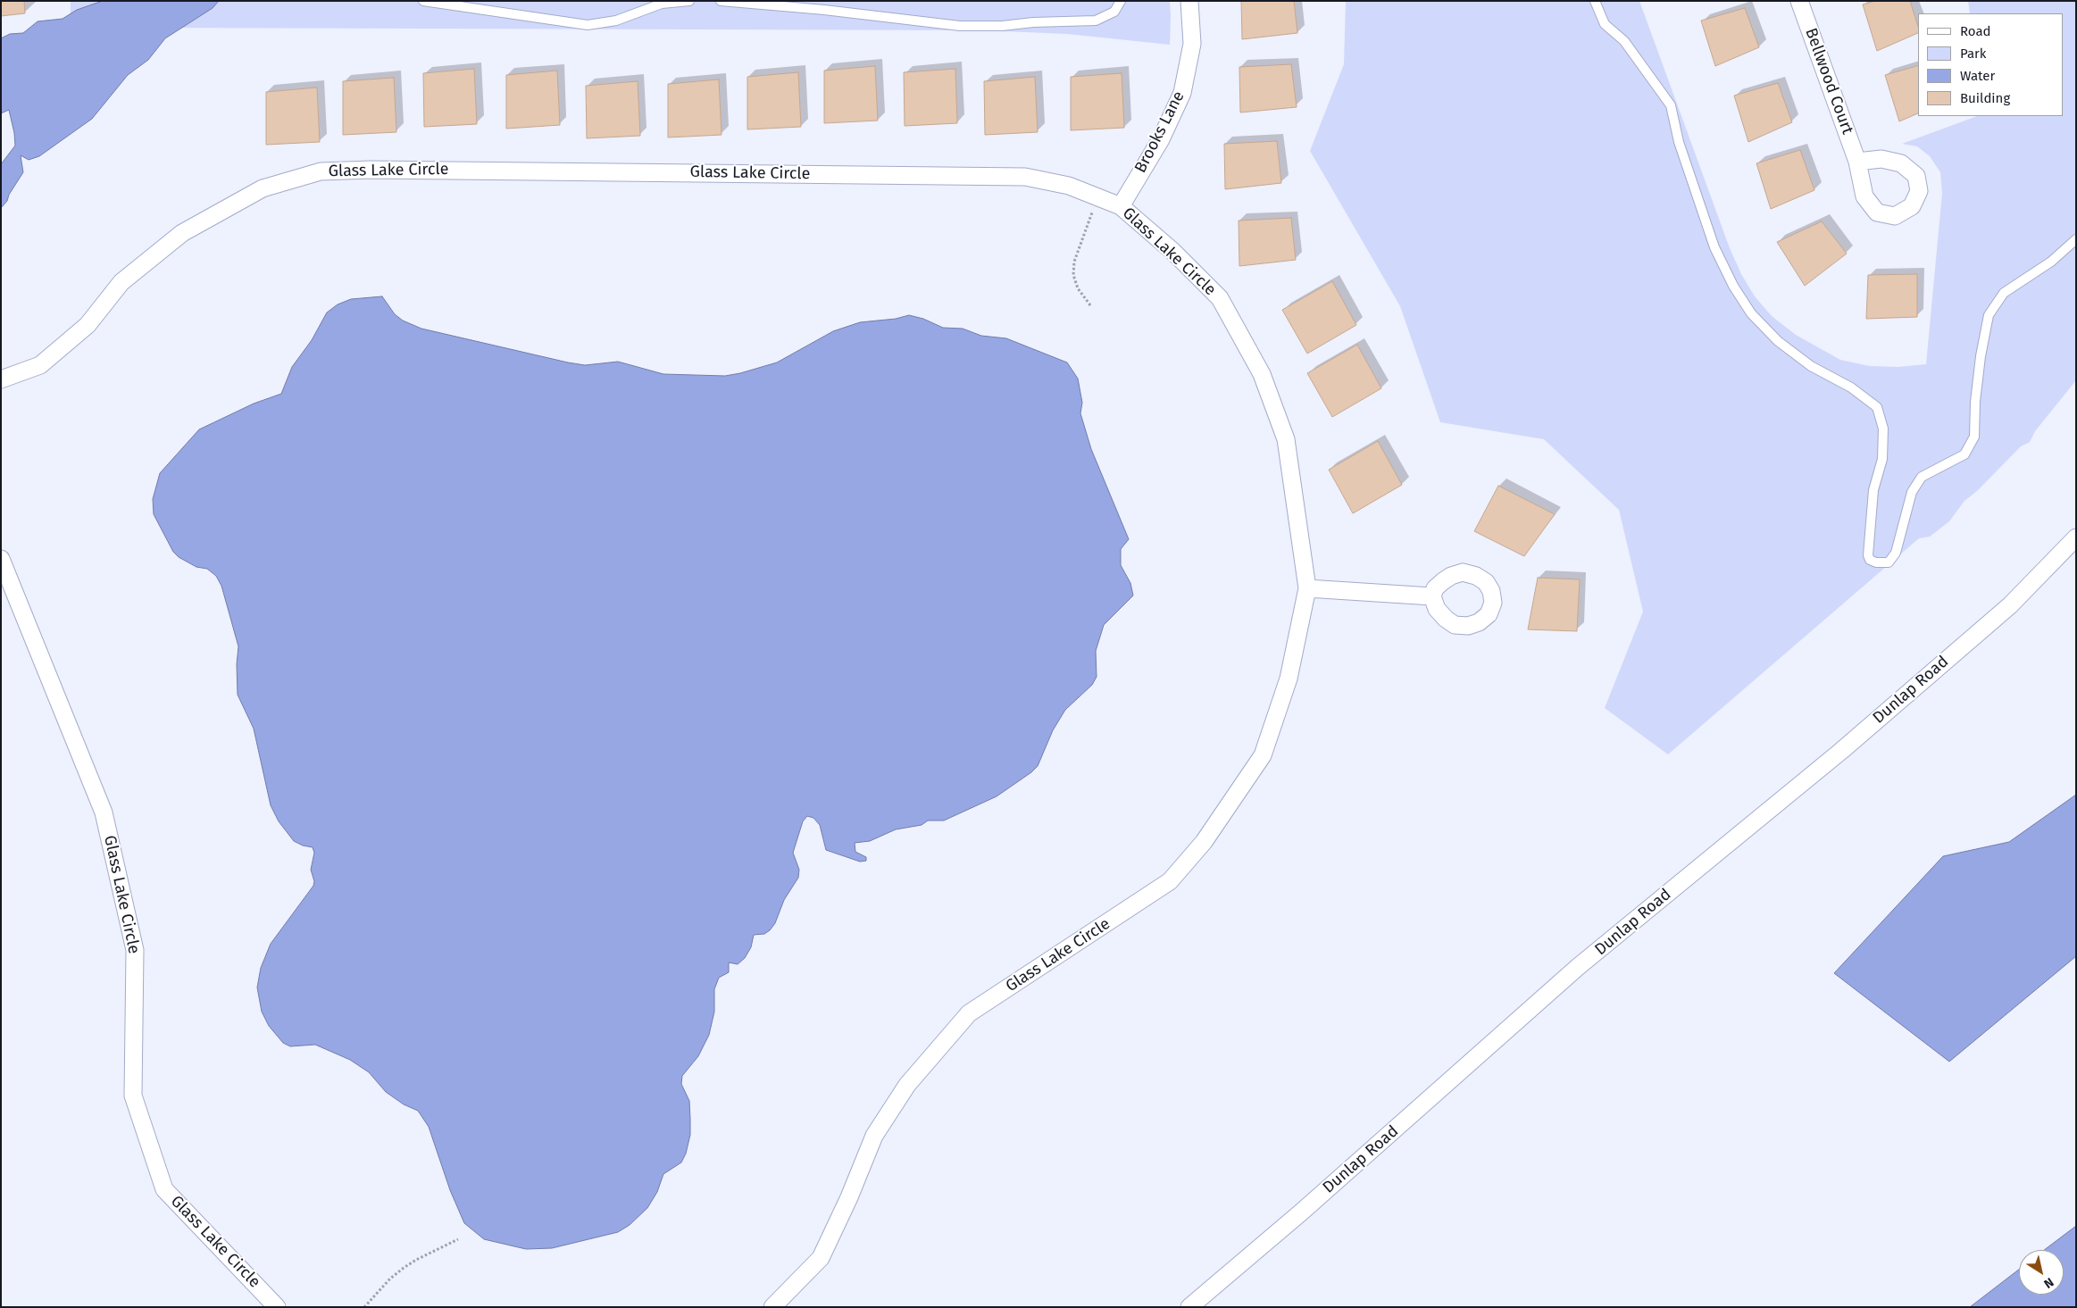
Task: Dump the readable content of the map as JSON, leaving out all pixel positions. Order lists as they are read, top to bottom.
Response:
{
  "streets": {
    "street": [
      "Bellwood Court",
      "Brooks Lane",
      "Glass Lake Circle",
      "Dunlap Road"
    ]
  },
  "crossings": [
    ["Brooks Lane", "Glass Lake Circle"]
  ],
  "legend": [
    "Road",
    "Park",
    "Water",
    "Building"
  ],
  "north": "bottom right"
}
